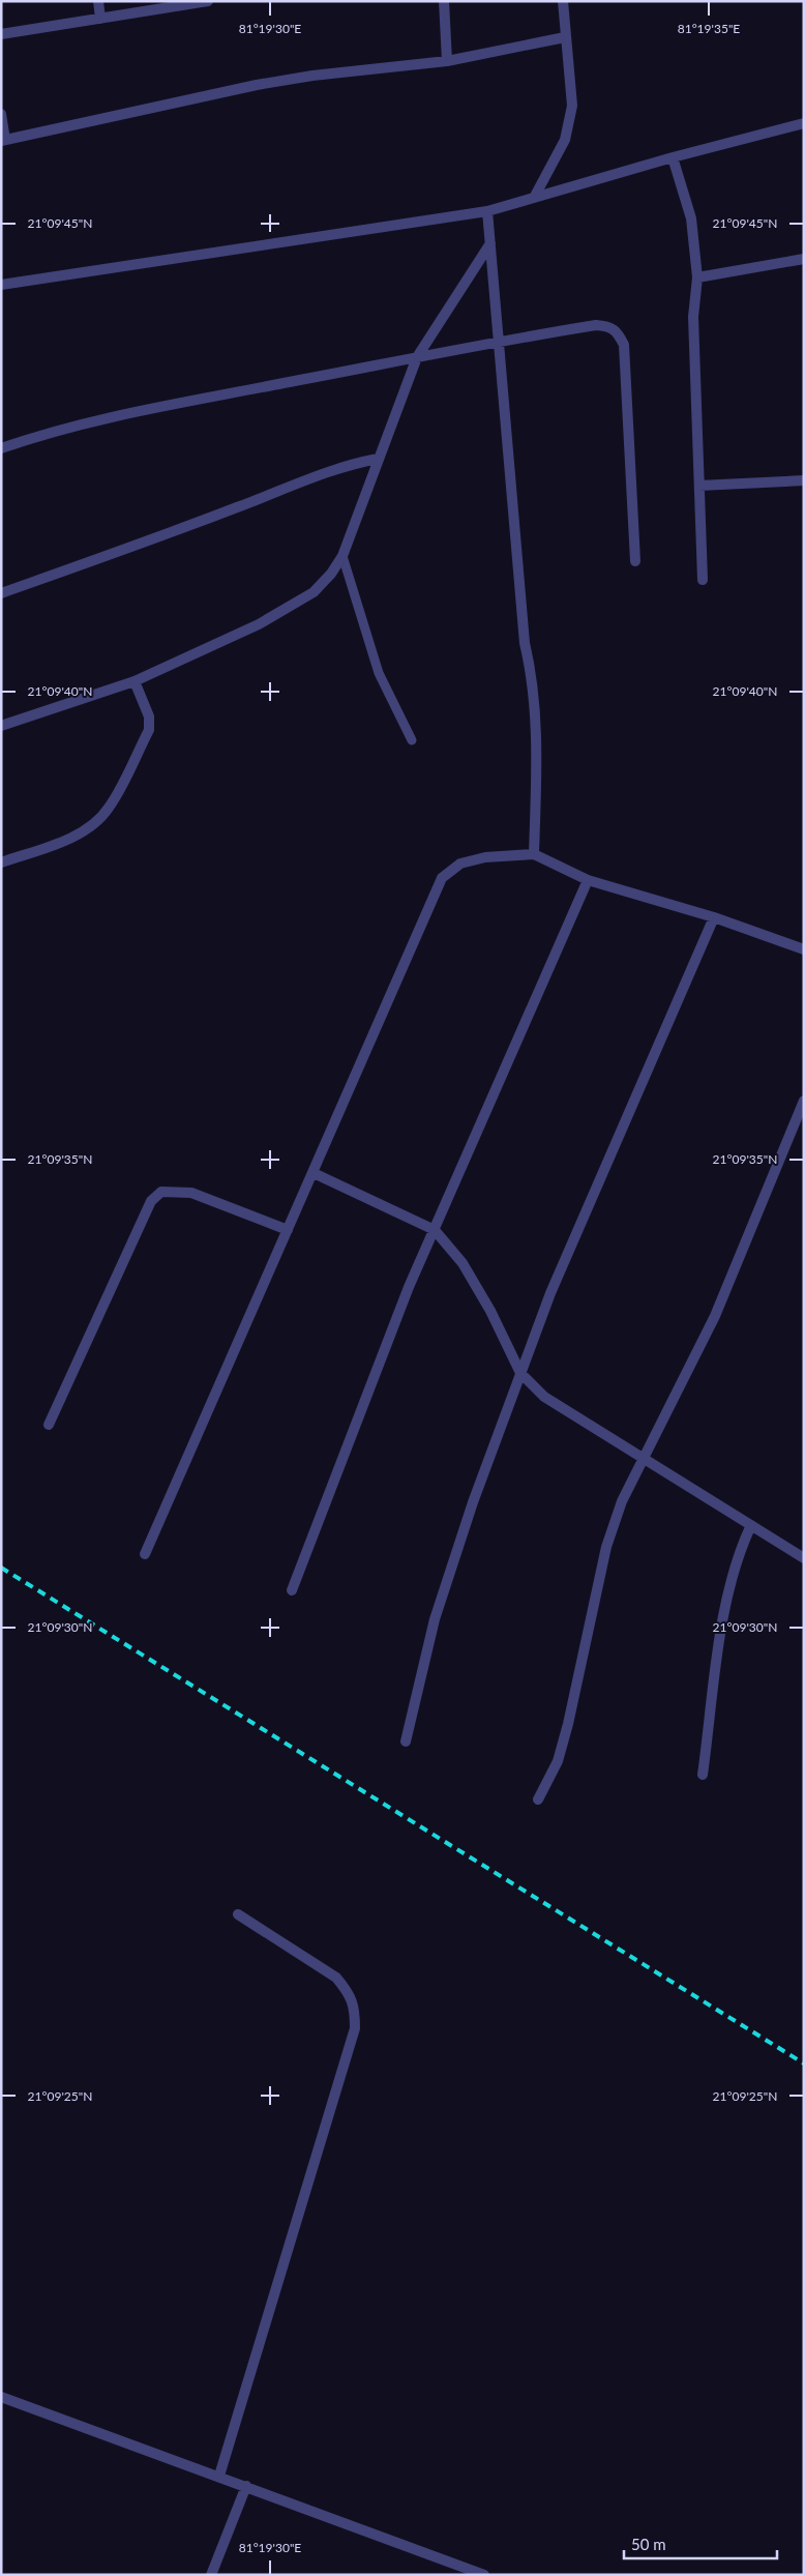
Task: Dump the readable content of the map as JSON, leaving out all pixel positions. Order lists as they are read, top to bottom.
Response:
{
  "scale_bar": "50 m",
  "coordinates": [
    "81°19'30\"E",
    "81°19'35\"E",
    "21°09'45\"N",
    "21°09'40\"N",
    "21°09'35\"N",
    "21°09'30\"N",
    "21°09'25\"N"
  ]
}
